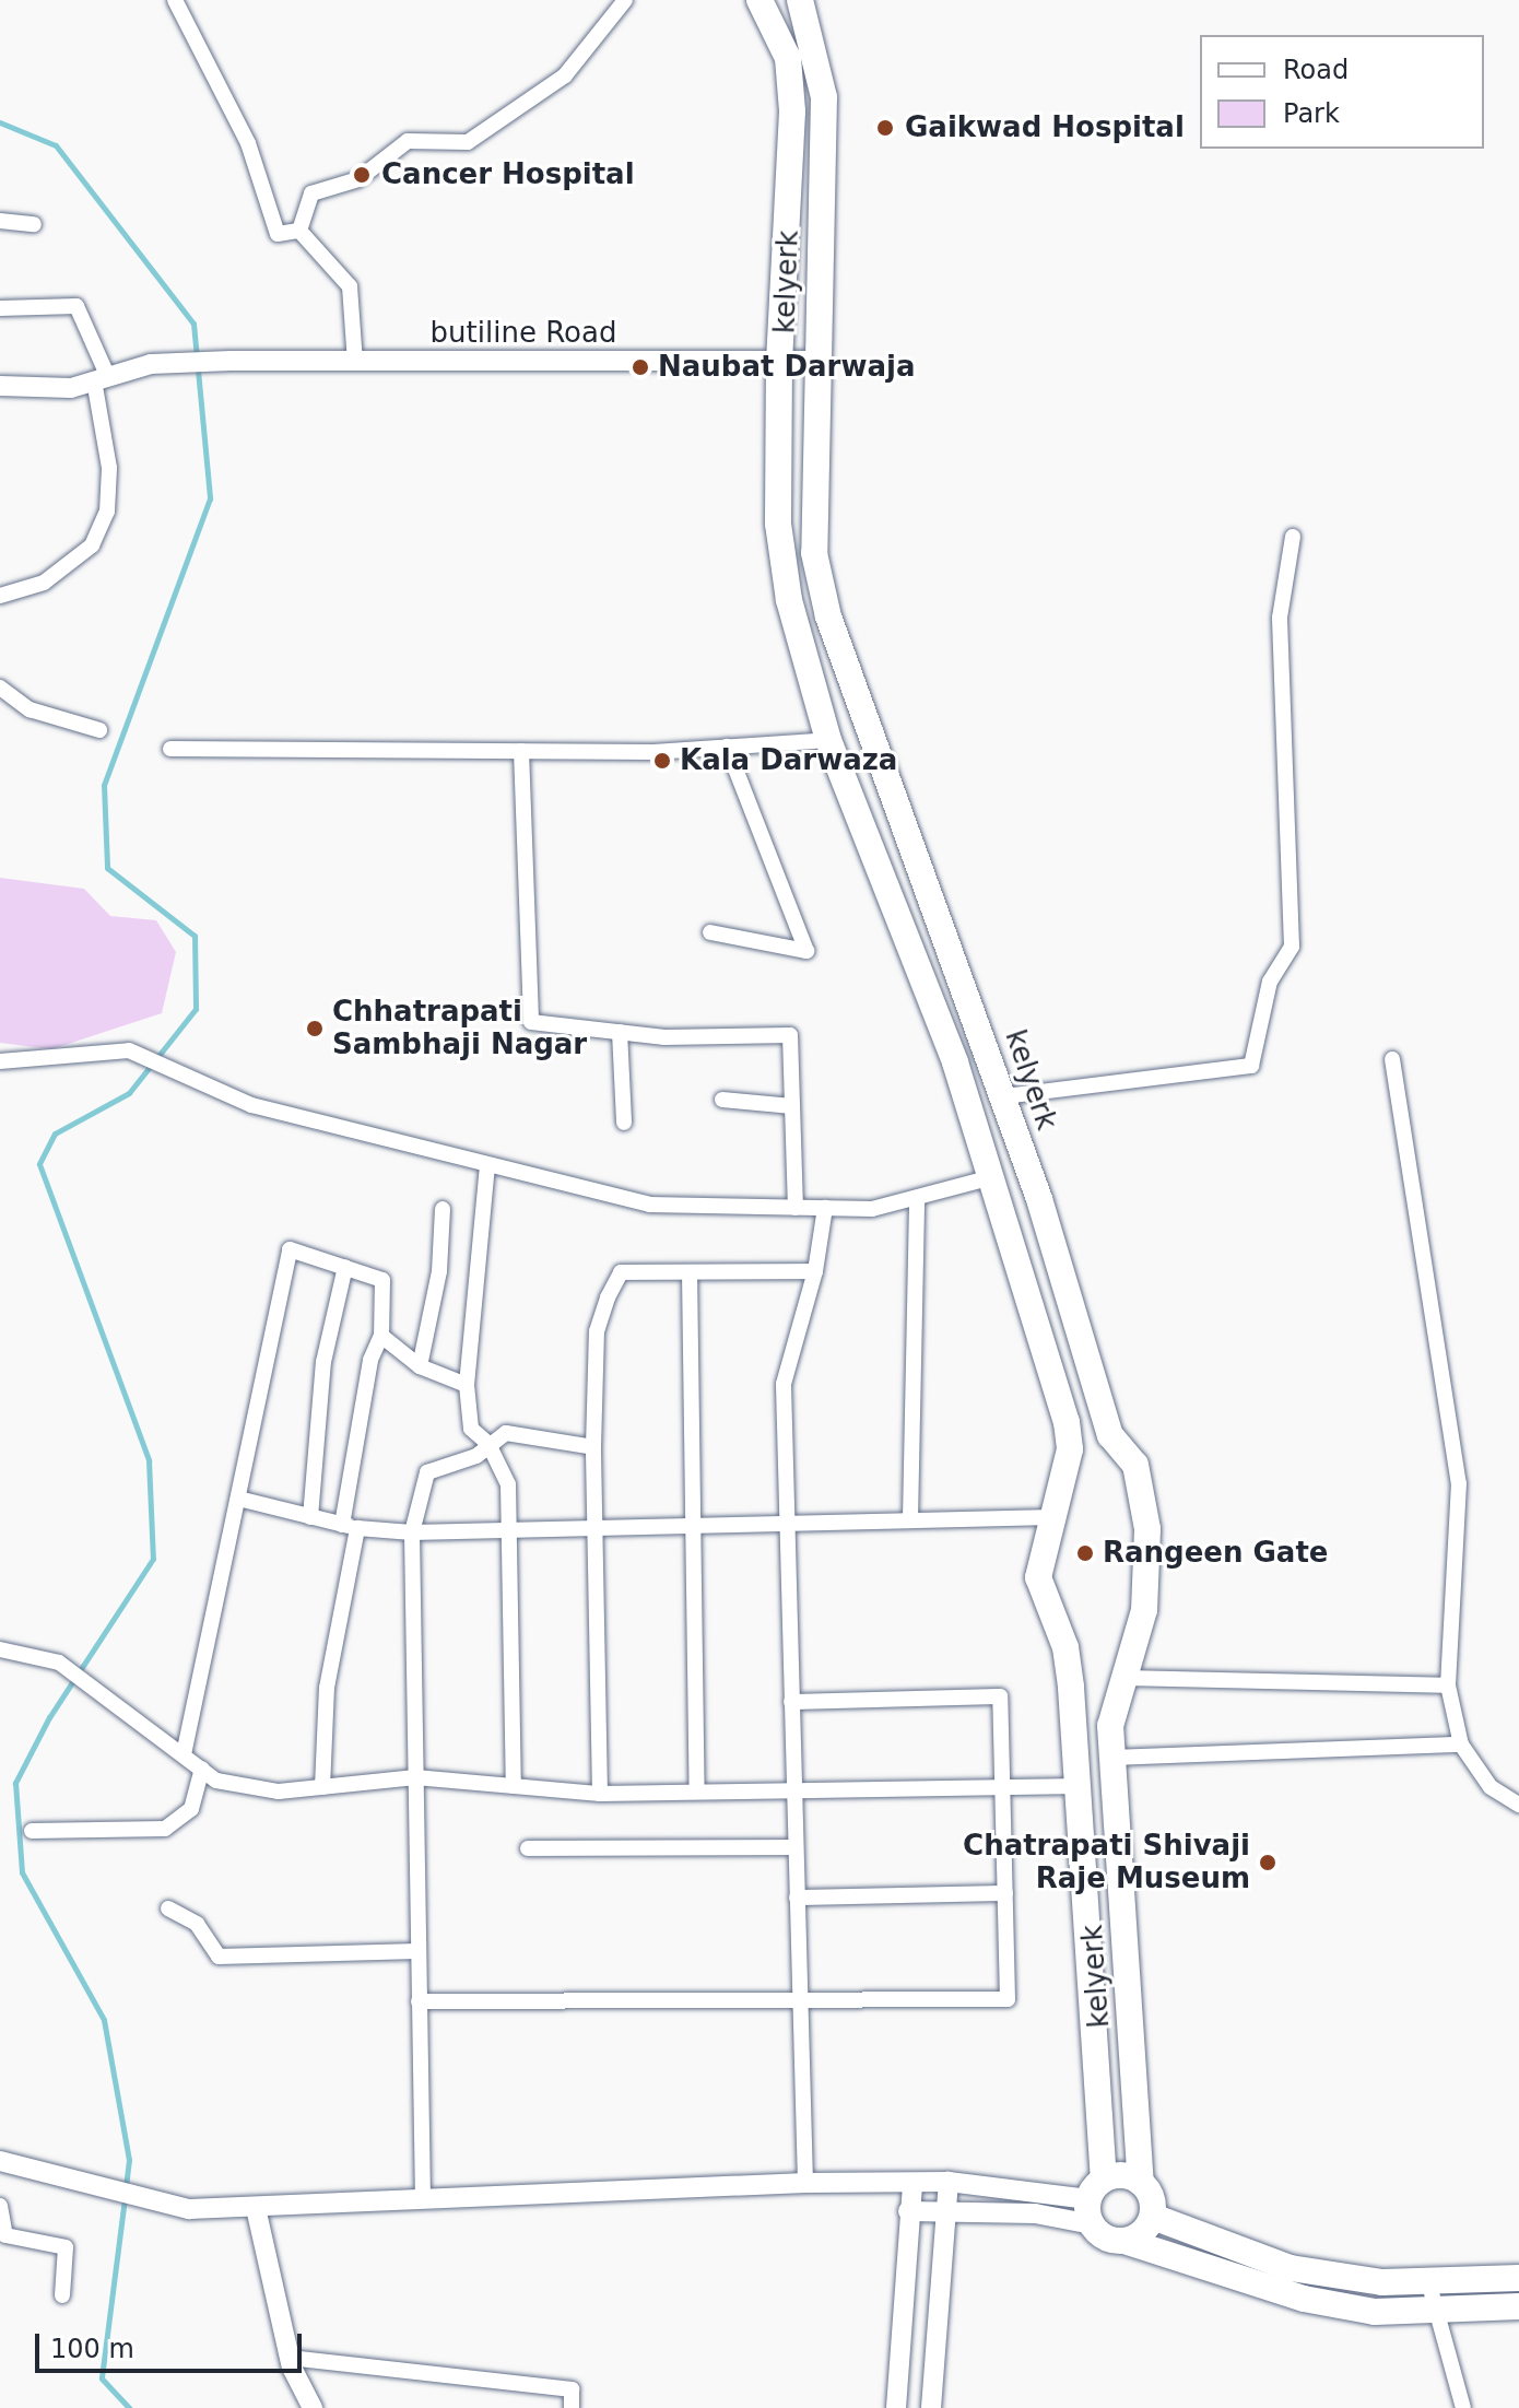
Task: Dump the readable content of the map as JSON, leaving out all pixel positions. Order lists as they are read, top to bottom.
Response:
{
  "streets": {
    "main road": ["kelyerk"],
    "street": ["butiline Road"]
  },
  "crossings": [
    ["kelyerk", "butiline Road"]
  ],
  "places": [
    "Gaikwad Hospital",
    "Cancer Hospital",
    "Naubat Darwaja",
    "Kala Darwaza",
    "Chhatrapati Sambhaji Nagar",
    "Rangeen Gate",
    "Chatrapati Shivaji Raje Museum"
  ],
  "legend": ["Road", "Park"],
  "scale_bar": "100 m"
}
